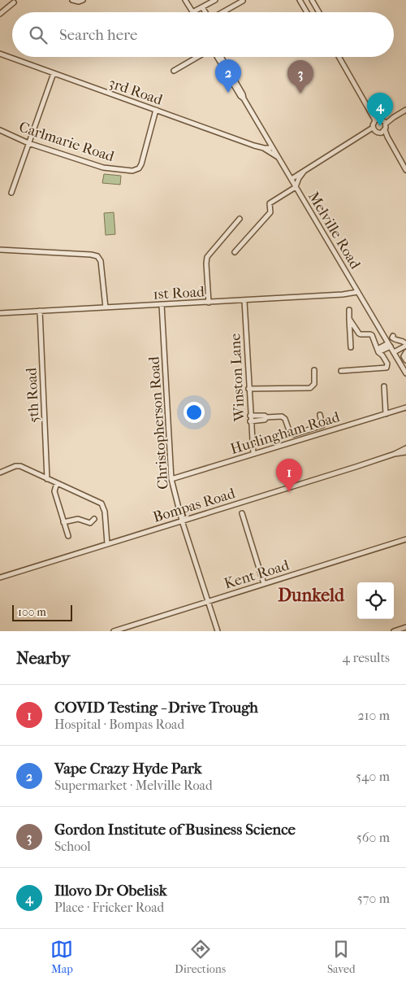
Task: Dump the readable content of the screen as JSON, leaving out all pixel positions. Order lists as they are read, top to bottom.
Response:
{
  "streets": {
    "street": [
      "3rd Road",
      "Carlmarie Road",
      "Melville Road",
      "1st Road",
      "Winston Lane",
      "5th Road",
      "Christopherson Road",
      "Hurlingham Road",
      "Bompas Road",
      "Kent Road"
    ]
  },
  "crossings": [
    ["3rd Road", "Carlmarie Road"],
    ["3rd Road", "Melville Road"],
    ["Melville Road", "1st Road"],
    ["1st Road", "Winston Lane"],
    ["1st Road", "5th Road"],
    ["1st Road", "Christopherson Road"],
    ["Winston Lane", "Hurlingham Road"],
    ["Christopherson Road", "Hurlingham Road"],
    ["Christopherson Road", "Bompas Road"],
    ["Christopherson Road", "Kent Road"]
  ],
  "districts": ["Dunkeld"],
  "scale_bar": "100 m",
  "page": {
    "search": "Search here",
    "pins": [
      "2",
      "3",
      "4",
      "1"
    ],
    "scale": "100 m",
    "heading": ["Nearby", "4 results"],
    "list": [
      {
        "mark": "1",
        "name": "COVID Testing - Drive Trough",
        "note": "Hospital · Bompas Road",
        "value": "210 m"
      },
      {
        "mark": "2",
        "name": "Vape Crazy Hyde Park",
        "note": "Supermarket · Melville Road",
        "value": "540 m"
      },
      {
        "mark": "3",
        "name": "Gordon Institute of Business Science",
        "note": "School",
        "value": "560 m"
      },
      {
        "mark": "4",
        "name": "Illovo Dr Obelisk",
        "note": "Place · Fricker Road",
        "value": "570 m"
      }
    ],
    "nav": ["Map", "Directions", "Saved"]
  }
}
